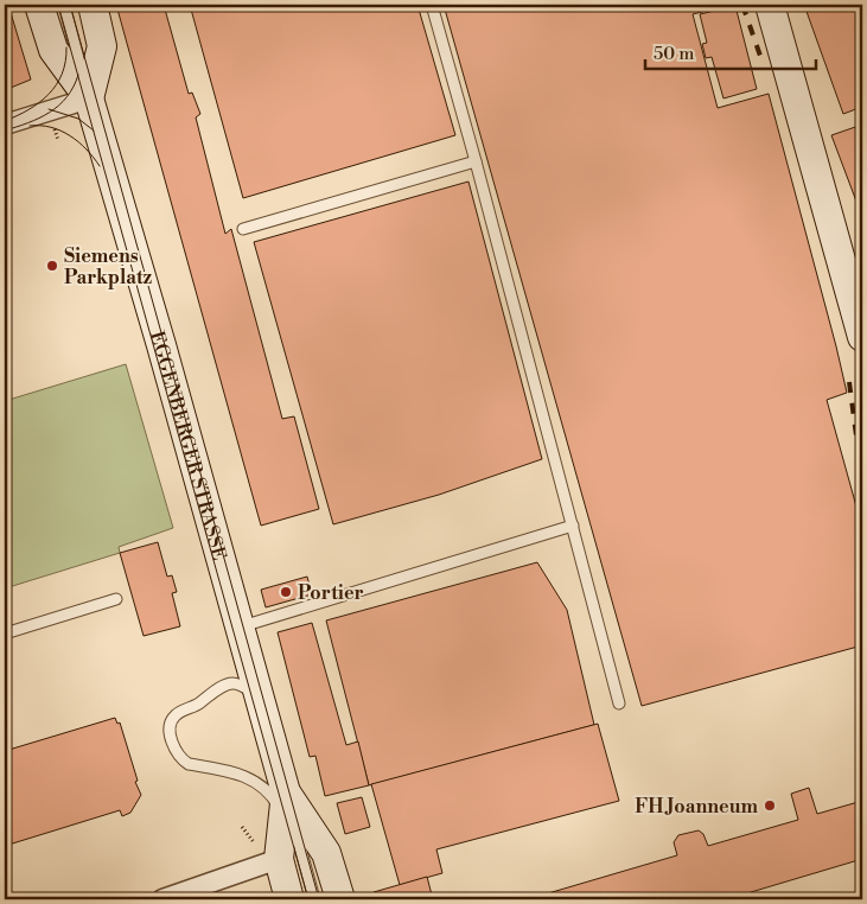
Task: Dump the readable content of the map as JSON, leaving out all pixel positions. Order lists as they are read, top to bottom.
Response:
{
  "streets": {
    "main road": ["EGGENBERGER STRASSE"]
  },
  "places": ["Siemens Parkplatz", "Portier", "FH Joanneum"],
  "scale_bar": "50 m"
}
